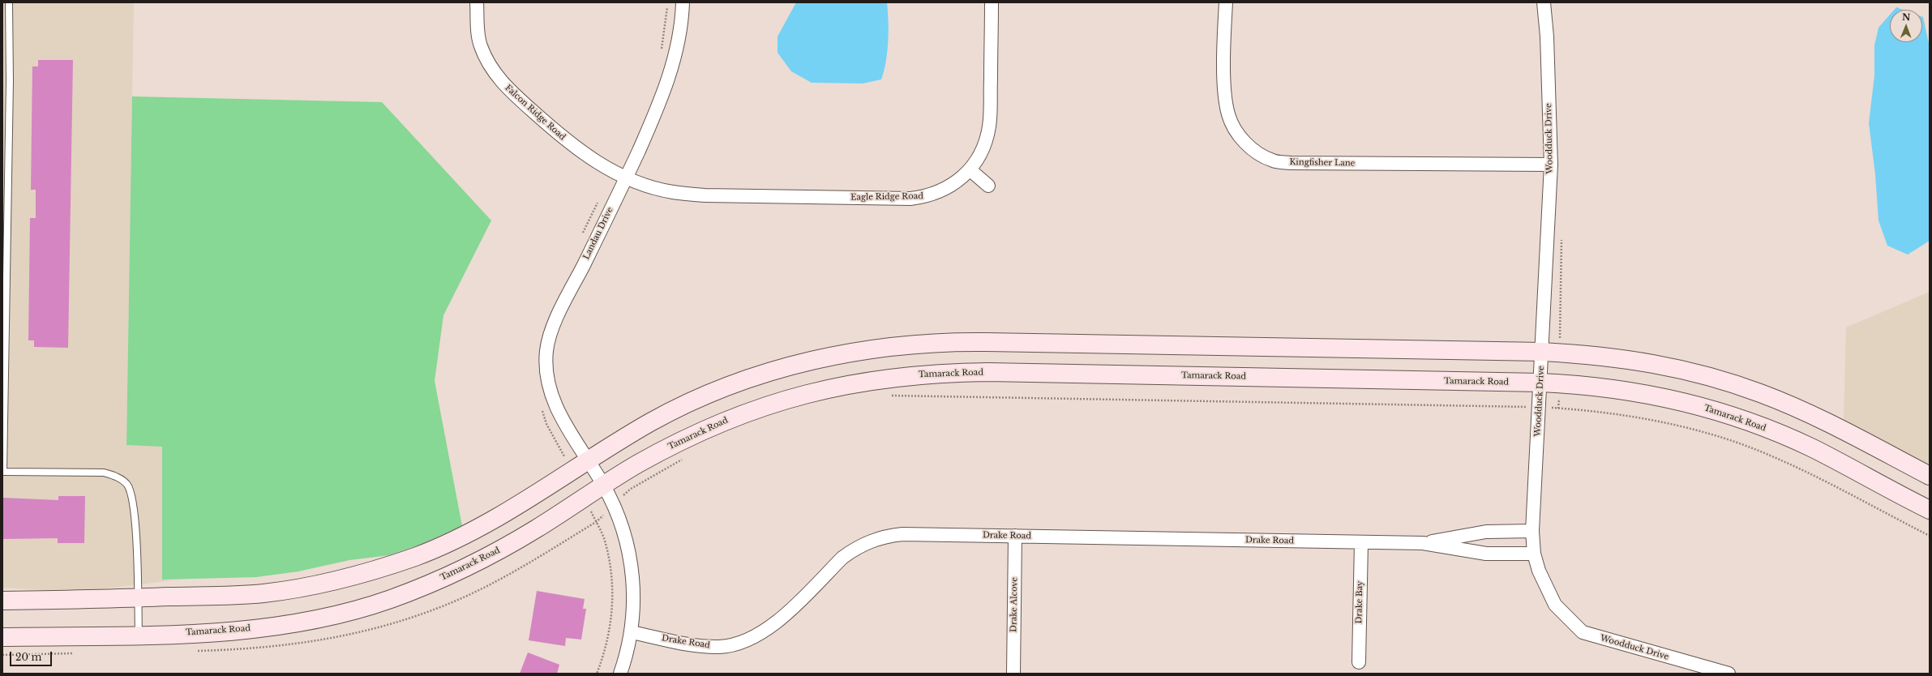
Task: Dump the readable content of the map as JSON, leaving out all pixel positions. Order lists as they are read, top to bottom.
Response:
{
  "streets": {
    "street": [
      "Falcon Ridge Road",
      "Woodduck Drive",
      "Kingfisher Lane",
      "Eagle Ridge Road",
      "Landau Drive",
      "Tamarack Road",
      "Drake Road",
      "Drake Bay",
      "Drake Alcove"
    ]
  },
  "crossings": [
    ["Falcon Ridge Road", "Eagle Ridge Road"],
    ["Falcon Ridge Road", "Landau Drive"],
    ["Woodduck Drive", "Kingfisher Lane"],
    ["Woodduck Drive", "Tamarack Road"],
    ["Woodduck Drive", "Drake Road"],
    ["Eagle Ridge Road", "Landau Drive"],
    ["Landau Drive", "Tamarack Road"],
    ["Landau Drive", "Drake Road"],
    ["Drake Road", "Drake Bay"],
    ["Drake Road", "Drake Alcove"]
  ],
  "scale_bar": "20 m",
  "north": "top"
}
